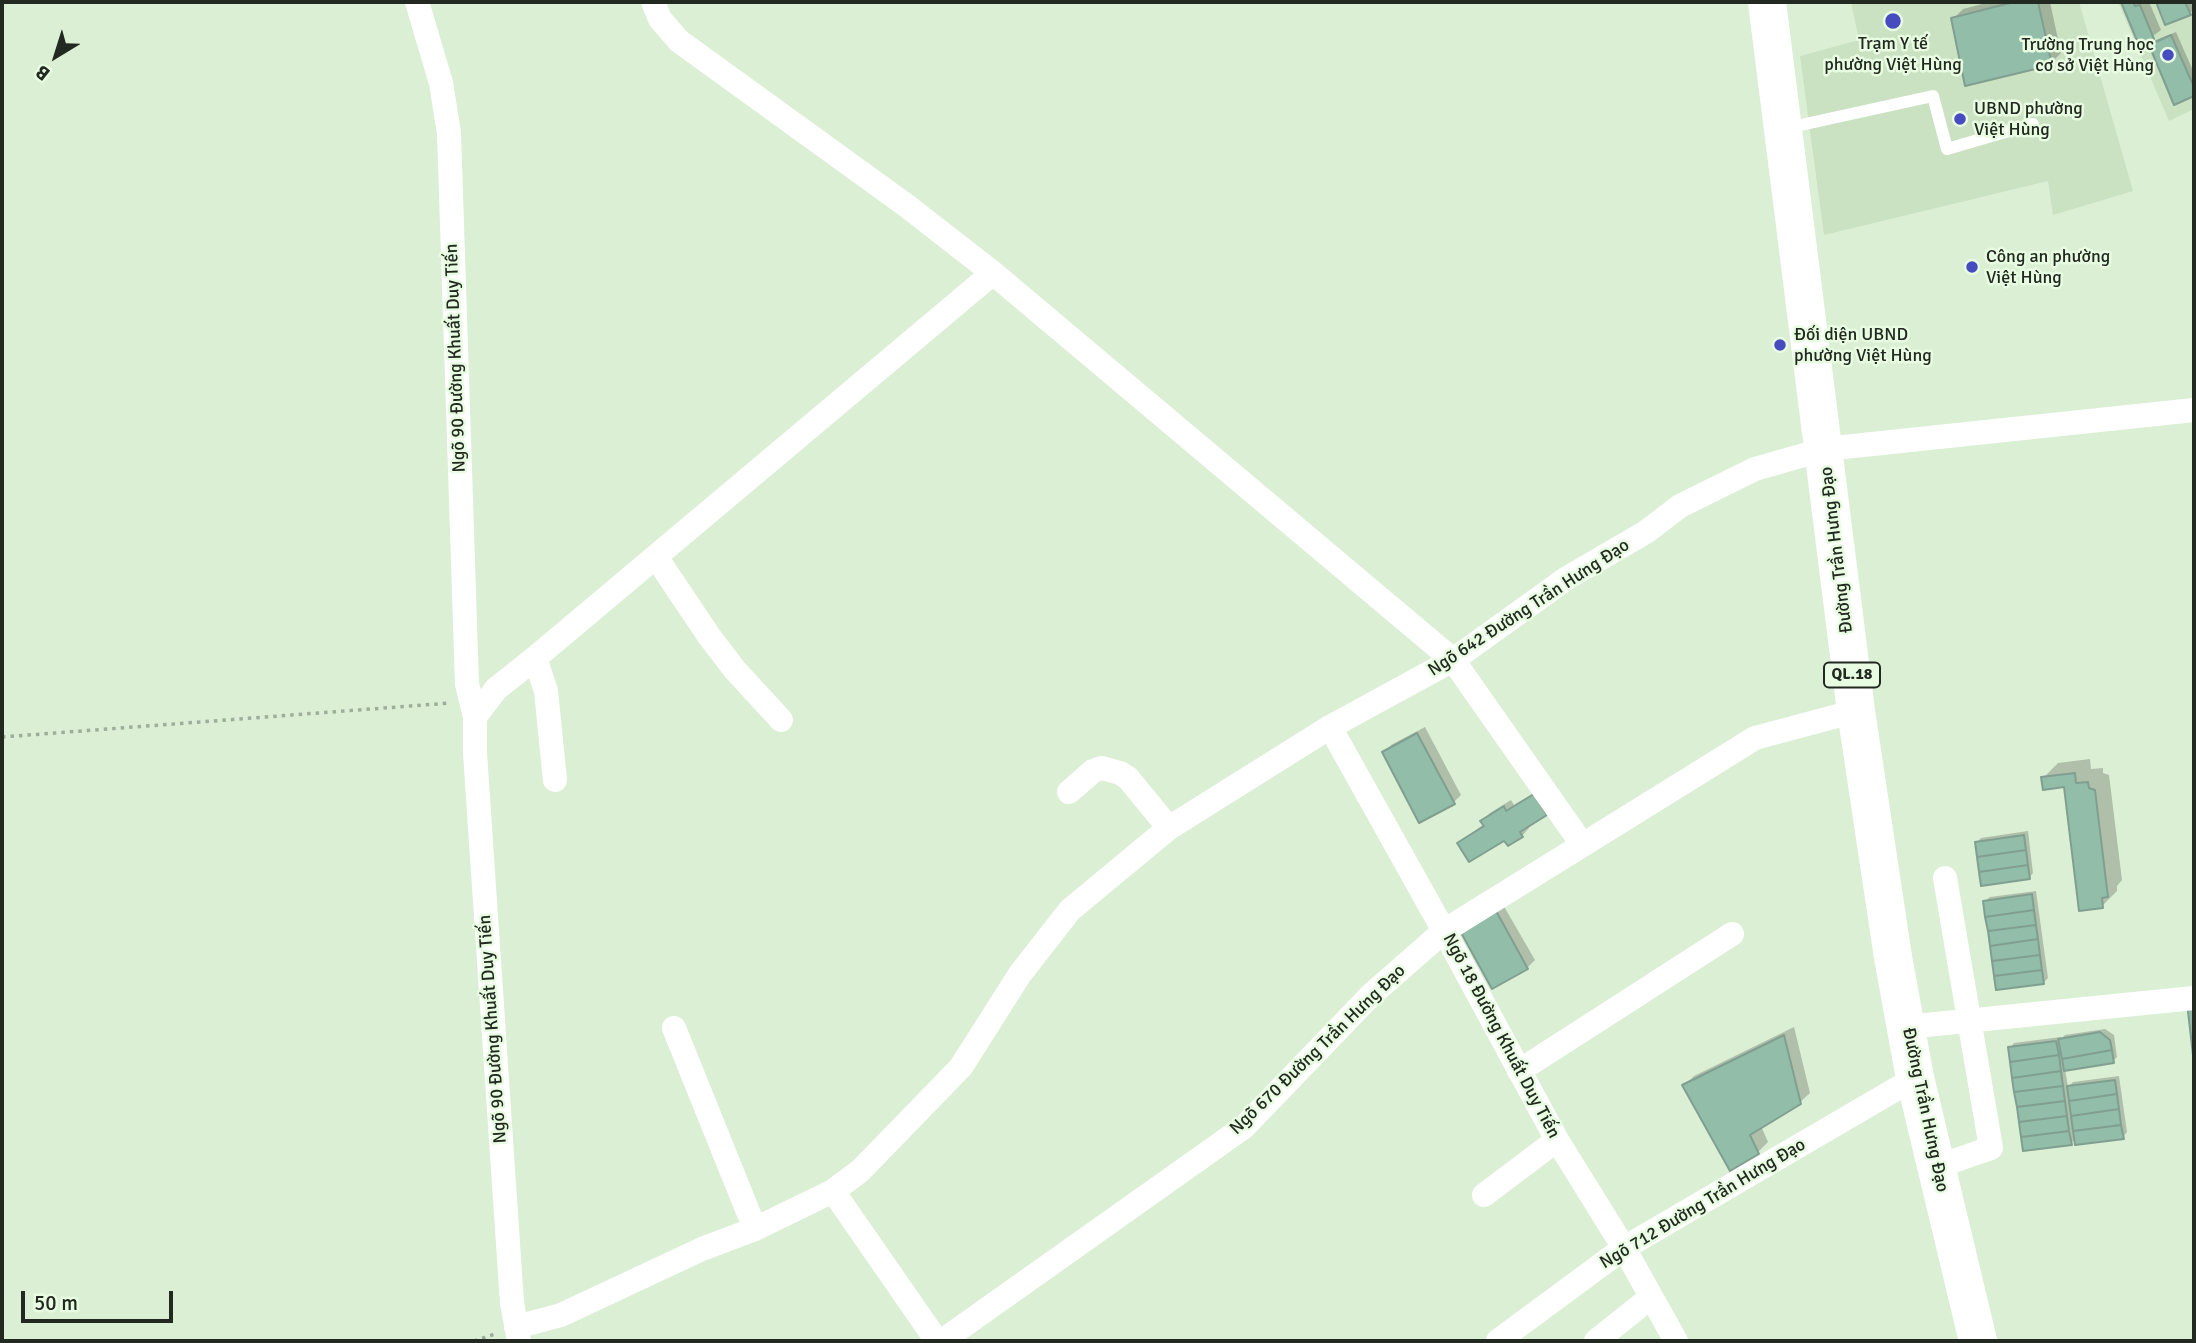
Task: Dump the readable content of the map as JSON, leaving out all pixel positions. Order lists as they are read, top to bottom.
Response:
{
  "streets": {
    "highway": ["Đường Trần Hưng Đạo", "QL.18"],
    "street": [
      "Ngõ 90 Đường Khuất Duy Tiến",
      "Ngõ 642 Đường Trần Hưng Đạo",
      "Ngõ 18 Đường Khuất Duy Tiến",
      "Ngõ 670 Đường Trần Hưng Đạo",
      "Ngõ 712 Đường Trần Hưng Đạo"
    ]
  },
  "crossings": [
    ["Ngõ 90 Đường Khuất Duy Tiến", "Ngõ 642 Đường Trần Hưng Đạo"],
    ["Đường Trần Hưng Đạo", "Ngõ 642 Đường Trần Hưng Đạo"],
    ["Đường Trần Hưng Đạo", "Ngõ 670 Đường Trần Hưng Đạo"],
    ["Đường Trần Hưng Đạo", "Ngõ 712 Đường Trần Hưng Đạo"],
    ["Ngõ 642 Đường Trần Hưng Đạo", "Ngõ 18 Đường Khuất Duy Tiến"],
    ["Ngõ 18 Đường Khuất Duy Tiến", "Ngõ 670 Đường Trần Hưng Đạo"],
    ["Ngõ 18 Đường Khuất Duy Tiến", "Ngõ 712 Đường Trần Hưng Đạo"]
  ],
  "places": [
    "Trạm Y tế phường Việt Hùng",
    "Trường Trung học cơ sở Việt Hùng",
    "UBND phường Việt Hùng",
    "Công an phường Việt Hùng",
    "Đối diện UBND phường Việt Hùng"
  ],
  "scale_bar": "50 m",
  "north": "bottom left"
}
